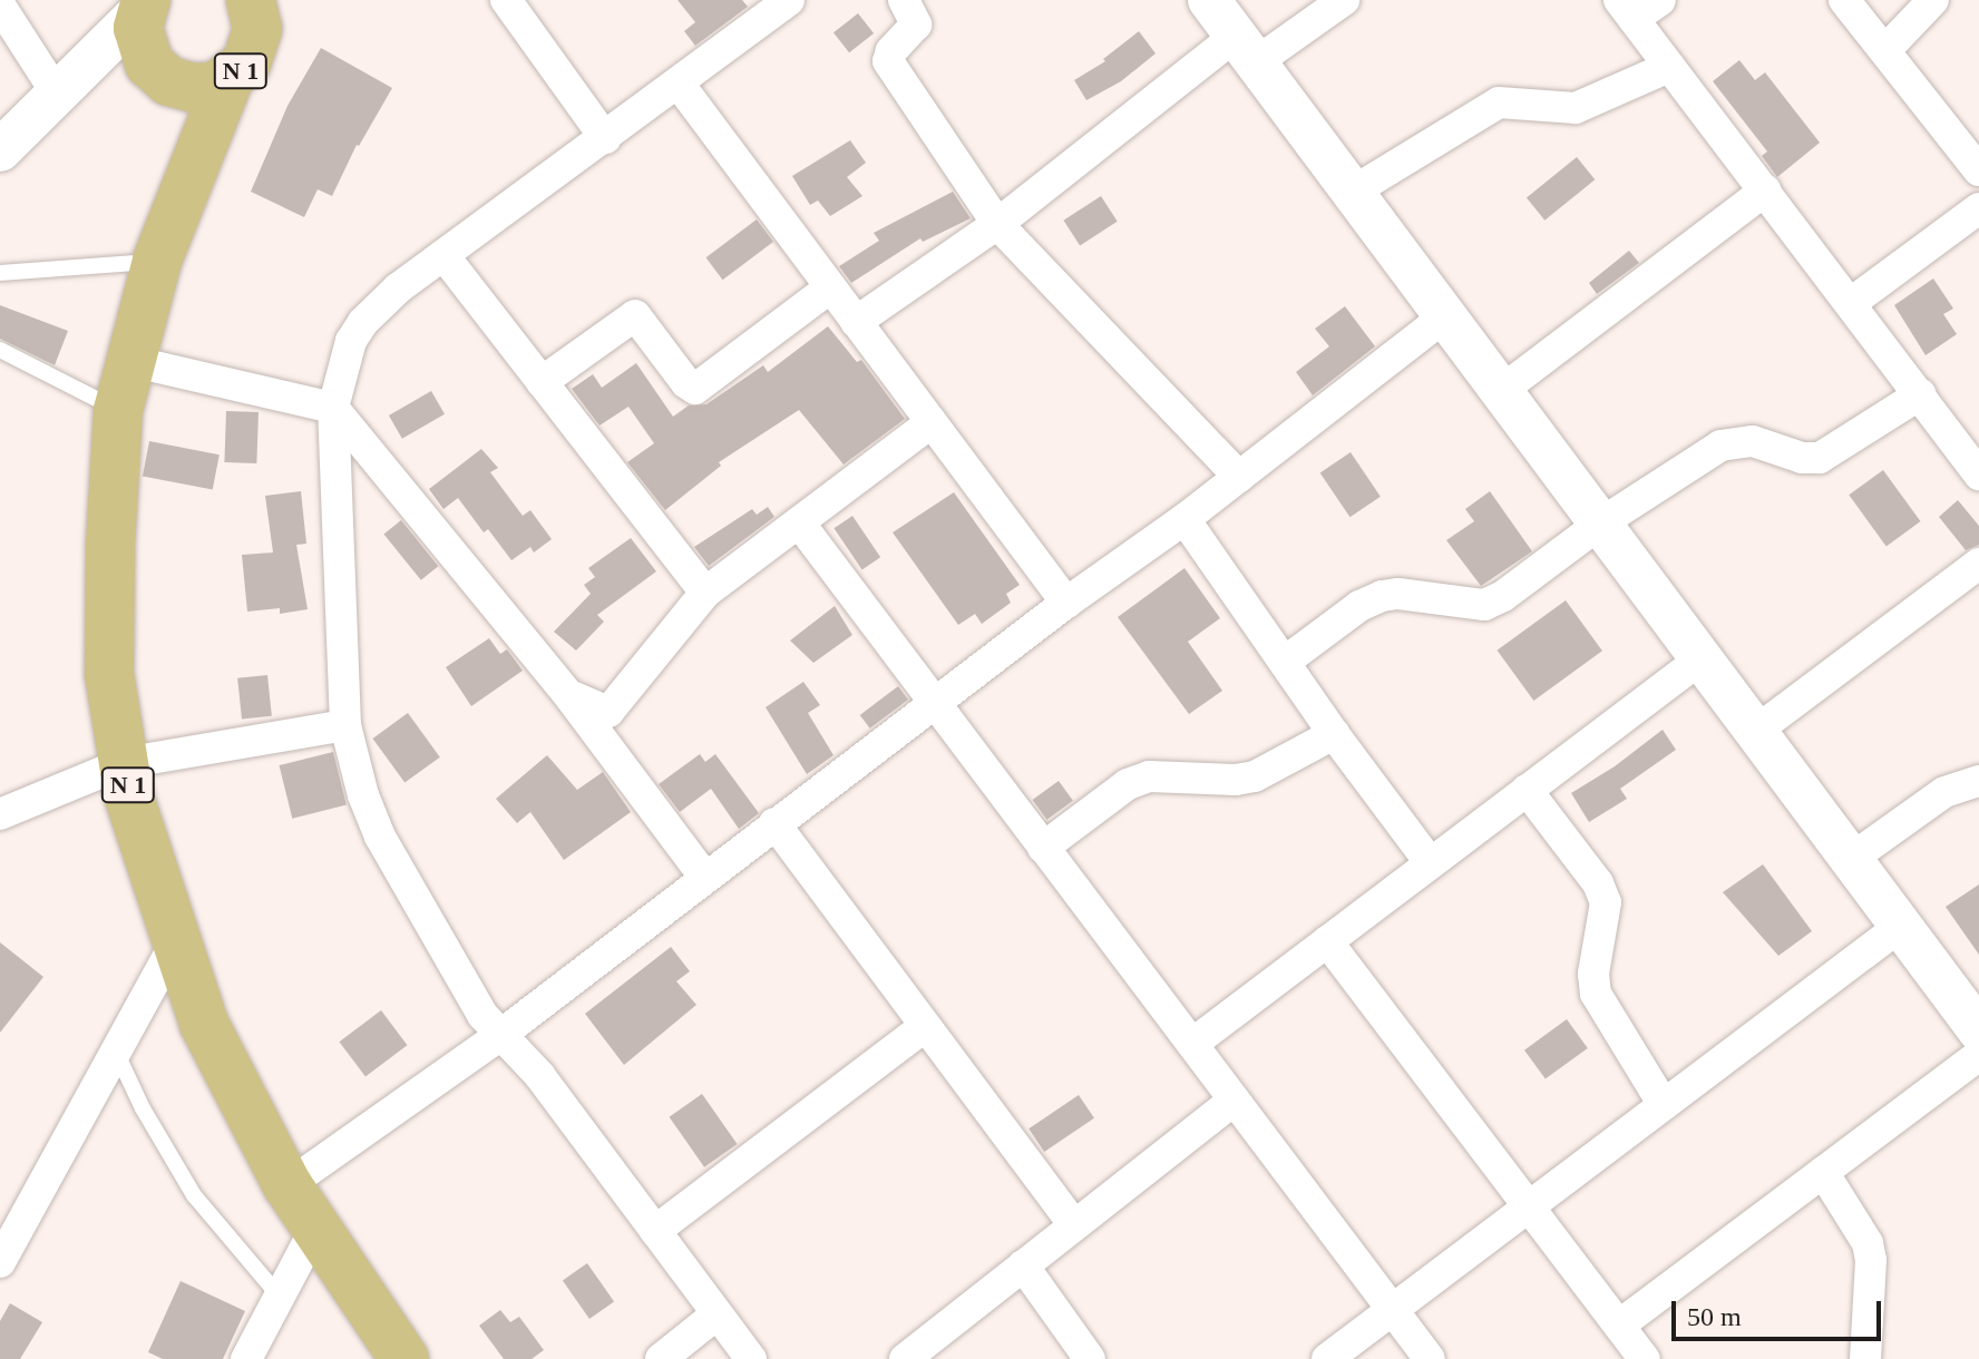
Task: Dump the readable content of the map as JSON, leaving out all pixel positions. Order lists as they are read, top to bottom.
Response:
{
  "streets": {
    "highway": ["N 1"]
  },
  "scale_bar": "50 m"
}
